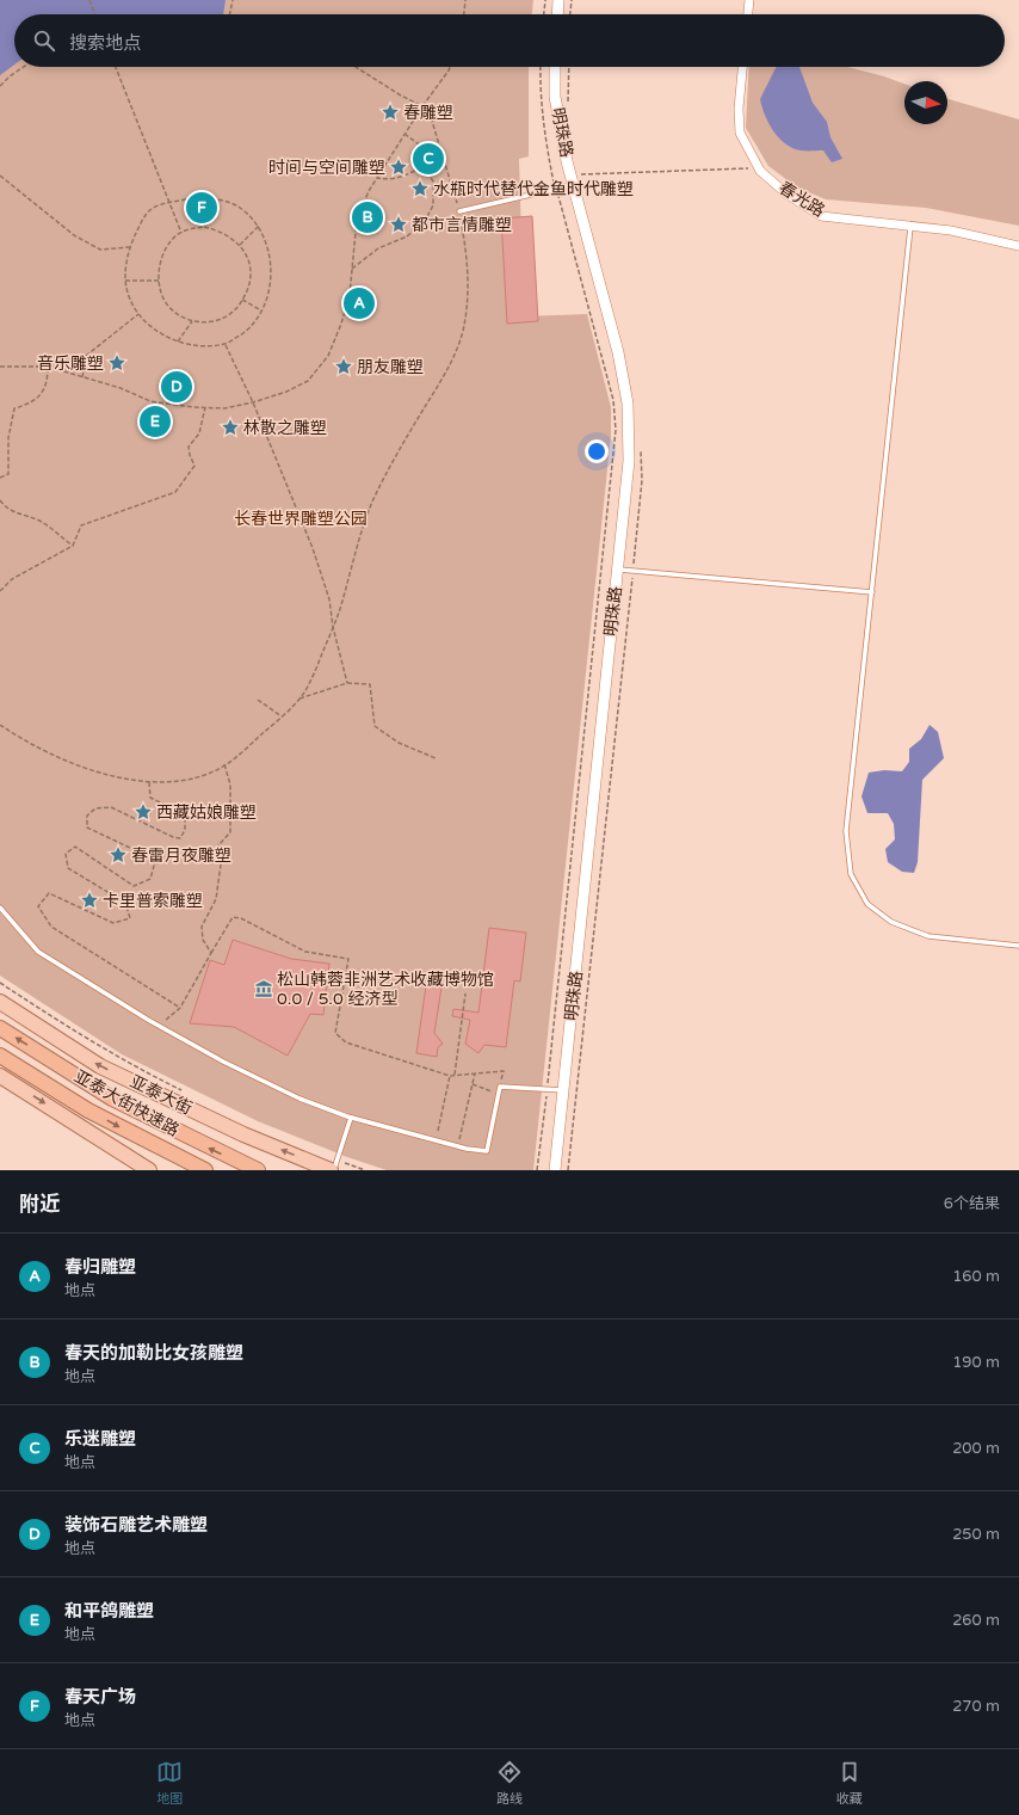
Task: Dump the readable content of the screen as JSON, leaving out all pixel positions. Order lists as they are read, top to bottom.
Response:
{
  "streets": {
    "highway": ["亚泰大街快速路"],
    "main road": ["亚泰大街"],
    "street": ["明珠路", "春光路"]
  },
  "parks": ["长春世界雕塑公园"],
  "places": {
    "place": [
      "春雕塑",
      "时间与空间雕塑",
      "水瓶时代替代金鱼时代雕塑",
      "都市言情雕塑",
      "音乐雕塑",
      "朋友雕塑",
      "林散之雕塑",
      "西藏姑娘雕塑",
      "春雷月夜雕塑",
      "卡里普索雕塑"
    ],
    "museum": ["松山韩蓉非洲艺术收藏博物馆 0.0 / 5.0 经济型"]
  },
  "north": "right",
  "page": {
    "search": "搜索地点",
    "pins": [
      "C",
      "F",
      "B",
      "A",
      "D",
      "E"
    ],
    "heading": ["附近", "6个结果"],
    "list": [
      {
        "mark": "A",
        "name": "春归雕塑",
        "note": "地点",
        "value": "160 m"
      },
      {
        "mark": "B",
        "name": "春天的加勒比女孩雕塑",
        "note": "地点",
        "value": "190 m"
      },
      {
        "mark": "C",
        "name": "乐迷雕塑",
        "note": "地点",
        "value": "200 m"
      },
      {
        "mark": "D",
        "name": "装饰石雕艺术雕塑",
        "note": "地点",
        "value": "250 m"
      },
      {
        "mark": "E",
        "name": "和平鸽雕塑",
        "note": "地点",
        "value": "260 m"
      },
      {
        "mark": "F",
        "name": "春天广场",
        "note": "地点",
        "value": "270 m"
      }
    ],
    "nav": ["地图", "路线", "收藏"]
  }
}
